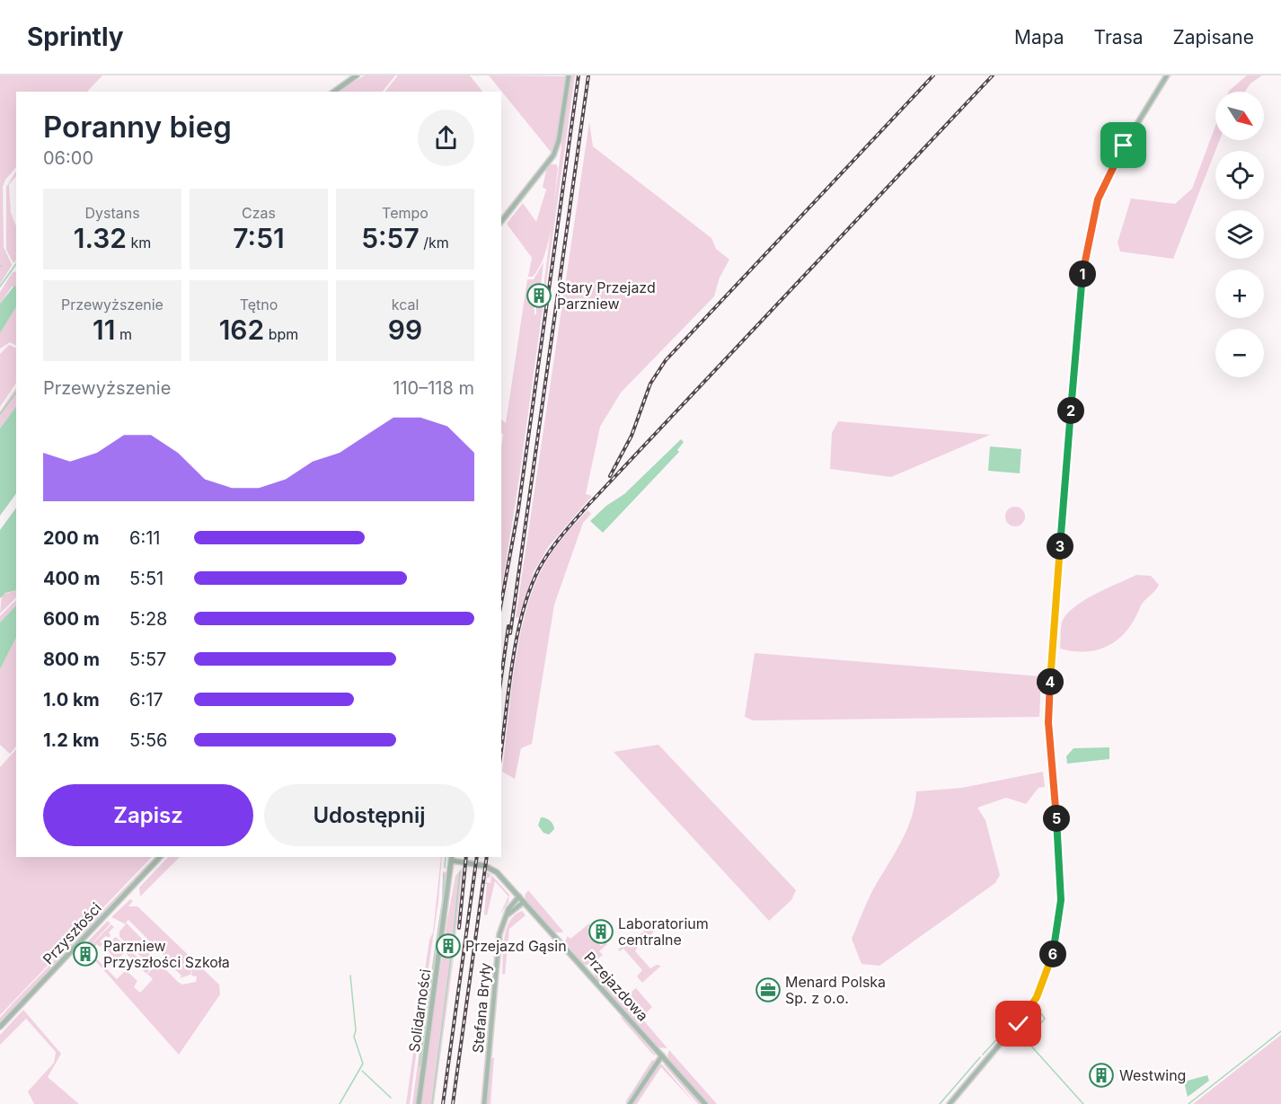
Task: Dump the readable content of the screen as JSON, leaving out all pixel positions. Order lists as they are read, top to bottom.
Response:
{
  "streets": {
    "street": [
      "Przyszłości",
      "Przejazdowa",
      "Stefana Bryły",
      "Solidarności"
    ]
  },
  "crossings": [
    ["Przejazdowa", "Stefana Bryły"],
    ["Przejazdowa", "Solidarności"]
  ],
  "places": {
    "building": [
      "Stary Przejazd Parzniew",
      "Laboratorium centralne",
      "Przejazd Gąsin",
      "Parzniew Przyszłości Szkoła",
      "Westwing"
    ],
    "office": ["Menard Polska Sp. z o.o."]
  },
  "north": "bottom right",
  "page": {
    "header": "Sprintly",
    "nav": ["Mapa", "Trasa", "Zapisane"],
    "map_buttons": ["+", "−"],
    "heading": ["Poranny bieg", "06:00"],
    "stats": [
      ["Dystans", "1.32 km"],
      ["Czas", "7:51"],
      ["Tempo", "5:57 /km"],
      ["Przewyższenie", "11 m"],
      ["Tętno", "162 bpm"],
      ["kcal", "99"]
    ],
    "pins": [
      "1",
      "2",
      "3",
      "4",
      "5",
      "6"
    ],
    "chart": ["Przewyższenie", "110–118 m"],
    "list": [
      {
        "name": "200 m",
        "note": "6:11"
      },
      {
        "name": "400 m",
        "note": "5:51"
      },
      {
        "name": "600 m",
        "note": "5:28"
      },
      {
        "name": "800 m",
        "note": "5:57"
      },
      {
        "name": "1.0 km",
        "note": "6:17"
      },
      {
        "name": "1.2 km",
        "note": "5:56"
      }
    ],
    "buttons": ["Zapisz", "Udostępnij"]
  }
}
